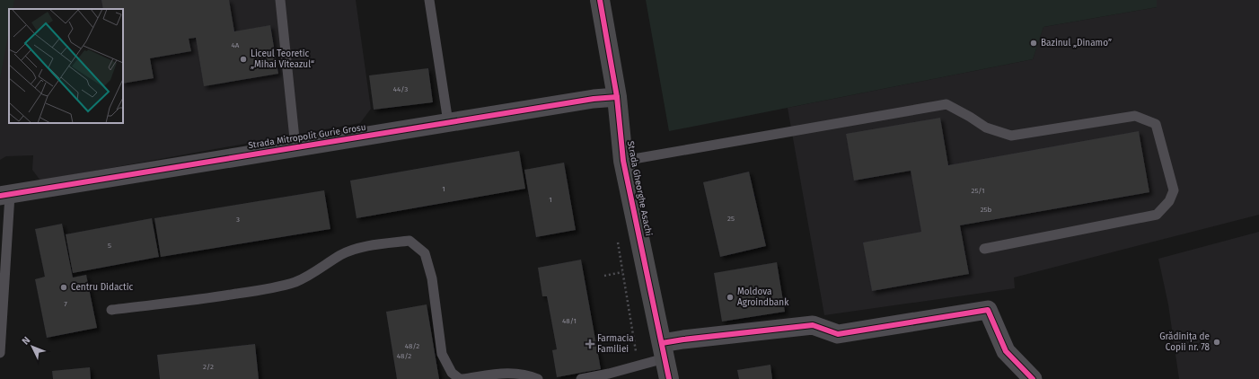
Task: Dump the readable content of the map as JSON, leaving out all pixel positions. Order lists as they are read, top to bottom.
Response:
{
  "streets": {
    "main road": ["Strada Gheorghe Asachi"],
    "street": ["Strada Mitropolit Gurie Grosu"]
  },
  "crossings": [
    ["Strada Mitropolit Gurie Grosu", "Strada Gheorghe Asachi"]
  ],
  "places": {
    "other": [
      "Bazinul „Dinamo”",
      "Liceul Teoretic „Mihai Viteazul“",
      "Centru Didactic",
      "Moldova Agroindbank",
      "Grădinița de Copii nr. 78"
    ],
    "health": ["Farmacia Familiei"]
  },
  "house_numbers": [
    "4A",
    "44/3",
    "1",
    "25/1",
    "1",
    "25b",
    "25",
    "3",
    "5",
    "7",
    "48/1",
    "48/2",
    "48/2",
    "2/2"
  ],
  "north": "top left"
}
